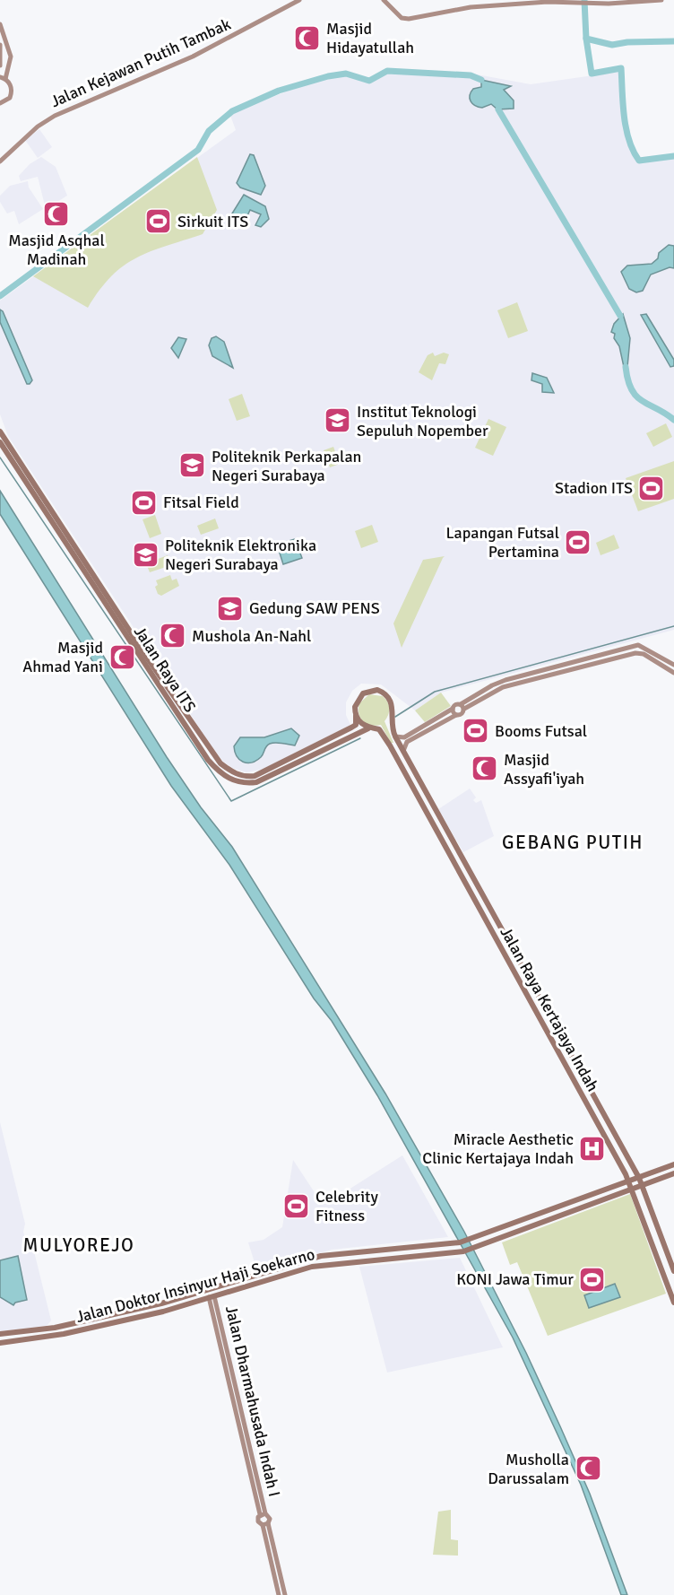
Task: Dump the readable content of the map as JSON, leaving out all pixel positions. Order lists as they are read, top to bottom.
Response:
{
  "streets": {
    "main road": ["Jalan Raya ITS", "Jalan Raya Kertajaya Indah", "Jalan Doktor Insinyur Haji Soekarno"],
    "street": ["Jalan Kejawan Putih Tambak", "Jalan Dharmahusada Indah I"]
  },
  "crossings": [
    ["Jalan Raya ITS", "Jalan Raya Kertajaya Indah"],
    ["Jalan Raya Kertajaya Indah", "Jalan Doktor Insinyur Haji Soekarno"],
    ["Jalan Doktor Insinyur Haji Soekarno", "Jalan Dharmahusada Indah I"]
  ],
  "districts": ["GEBANG PUTIH", "MULYOREJO"],
  "places": {
    "mosque": [
      "Masjid Hidayatullah",
      "Masjid Asqhal Madinah",
      "Mushola An-Nahl",
      "Masjid Ahmad Yani",
      "Masjid Assyafi'iyah",
      "Musholla Darussalam"
    ],
    "sports": [
      "Sirkuit ITS",
      "Stadion ITS",
      "Fitsal Field",
      "Lapangan Futsal Pertamina",
      "Booms Futsal",
      "Celebrity Fitness",
      "KONI Jawa Timur"
    ],
    "school or university": [
      "Institut Teknologi Sepuluh Nopember",
      "Politeknik Perkapalan Negeri Surabaya",
      "Politeknik Elektronika Negeri Surabaya",
      "Gedung SAW PENS"
    ],
    "hospital": ["Miracle Aesthetic Clinic Kertajaya Indah"]
  }
}
